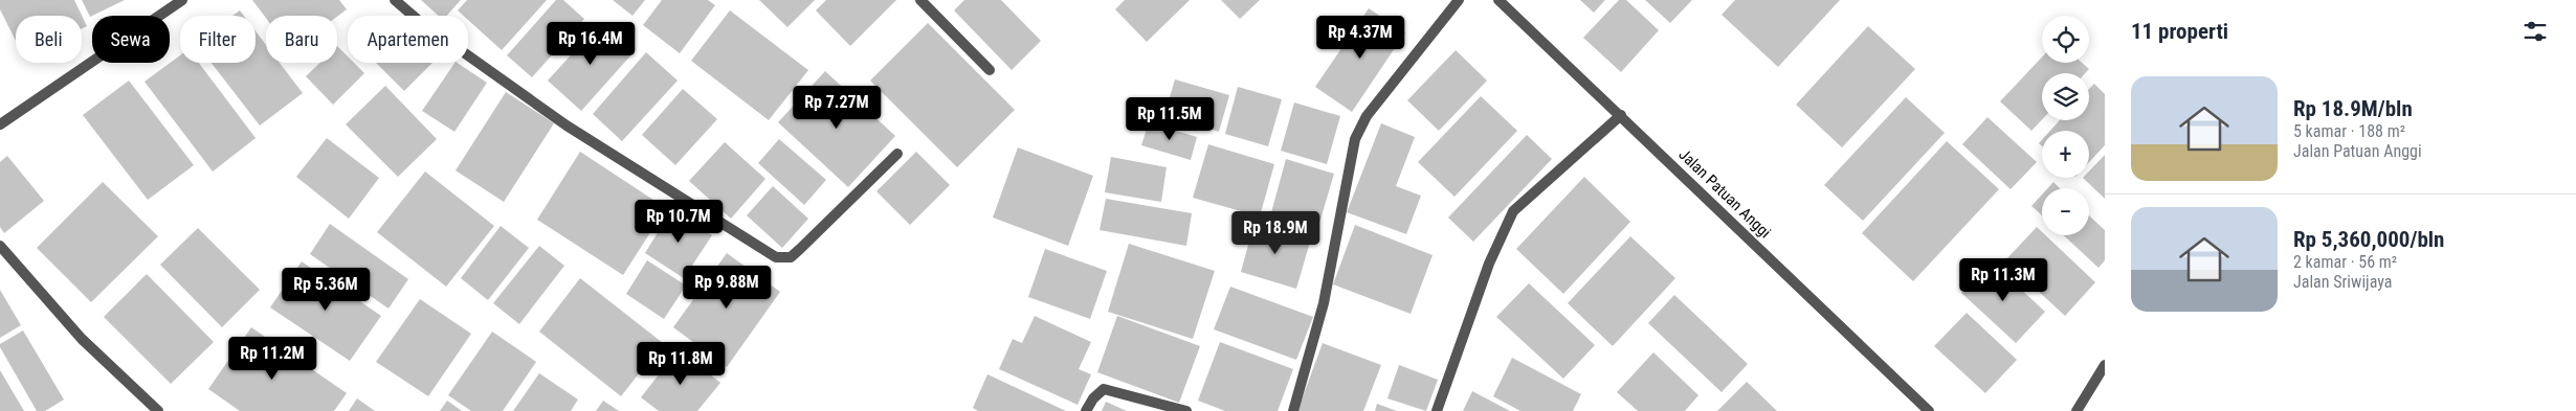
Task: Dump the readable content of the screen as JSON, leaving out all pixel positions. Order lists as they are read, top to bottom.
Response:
{
  "streets": {
    "street": ["Jalan Patuan Anggi"]
  },
  "page": {
    "heading": "11 properti",
    "map_buttons": ["+", "−"],
    "price": [
      "Rp 4.37M",
      "Rp 16.4M",
      "Rp 7.27M",
      "Rp 11.5M",
      "Rp 10.7M",
      "Rp 18.9M",
      "Rp 11.3M",
      "Rp 9.88M",
      "Rp 5.36M",
      "Rp 11.2M",
      "Rp 11.8M"
    ],
    "chip": [
      "Beli",
      "Sewa",
      "Filter",
      "Baru",
      "Apartemen"
    ],
    "list": [
      {
        "name": "Rp 18.9M/bln",
        "note": "5 kamar · 188 m² · Jalan Patuan Anggi"
      },
      {
        "name": "Rp 5,360,000/bln",
        "note": "2 kamar · 56 m² · Jalan Sriwijaya"
      }
    ]
  }
}
